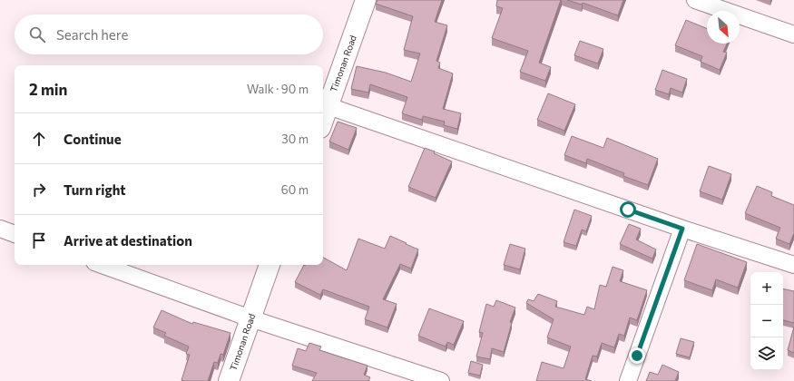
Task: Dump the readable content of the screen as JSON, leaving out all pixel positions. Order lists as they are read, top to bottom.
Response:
{
  "streets": {
    "street": ["Timonan Road"]
  },
  "north": "bottom right",
  "page": {
    "search": "Search here",
    "heading": ["2 min", "Walk · 90 m"],
    "list": [
      ["Continue", "30 m"],
      ["Turn right", "60 m"],
      "Arrive at destination"
    ],
    "map_buttons": ["+", "−"]
  }
}
